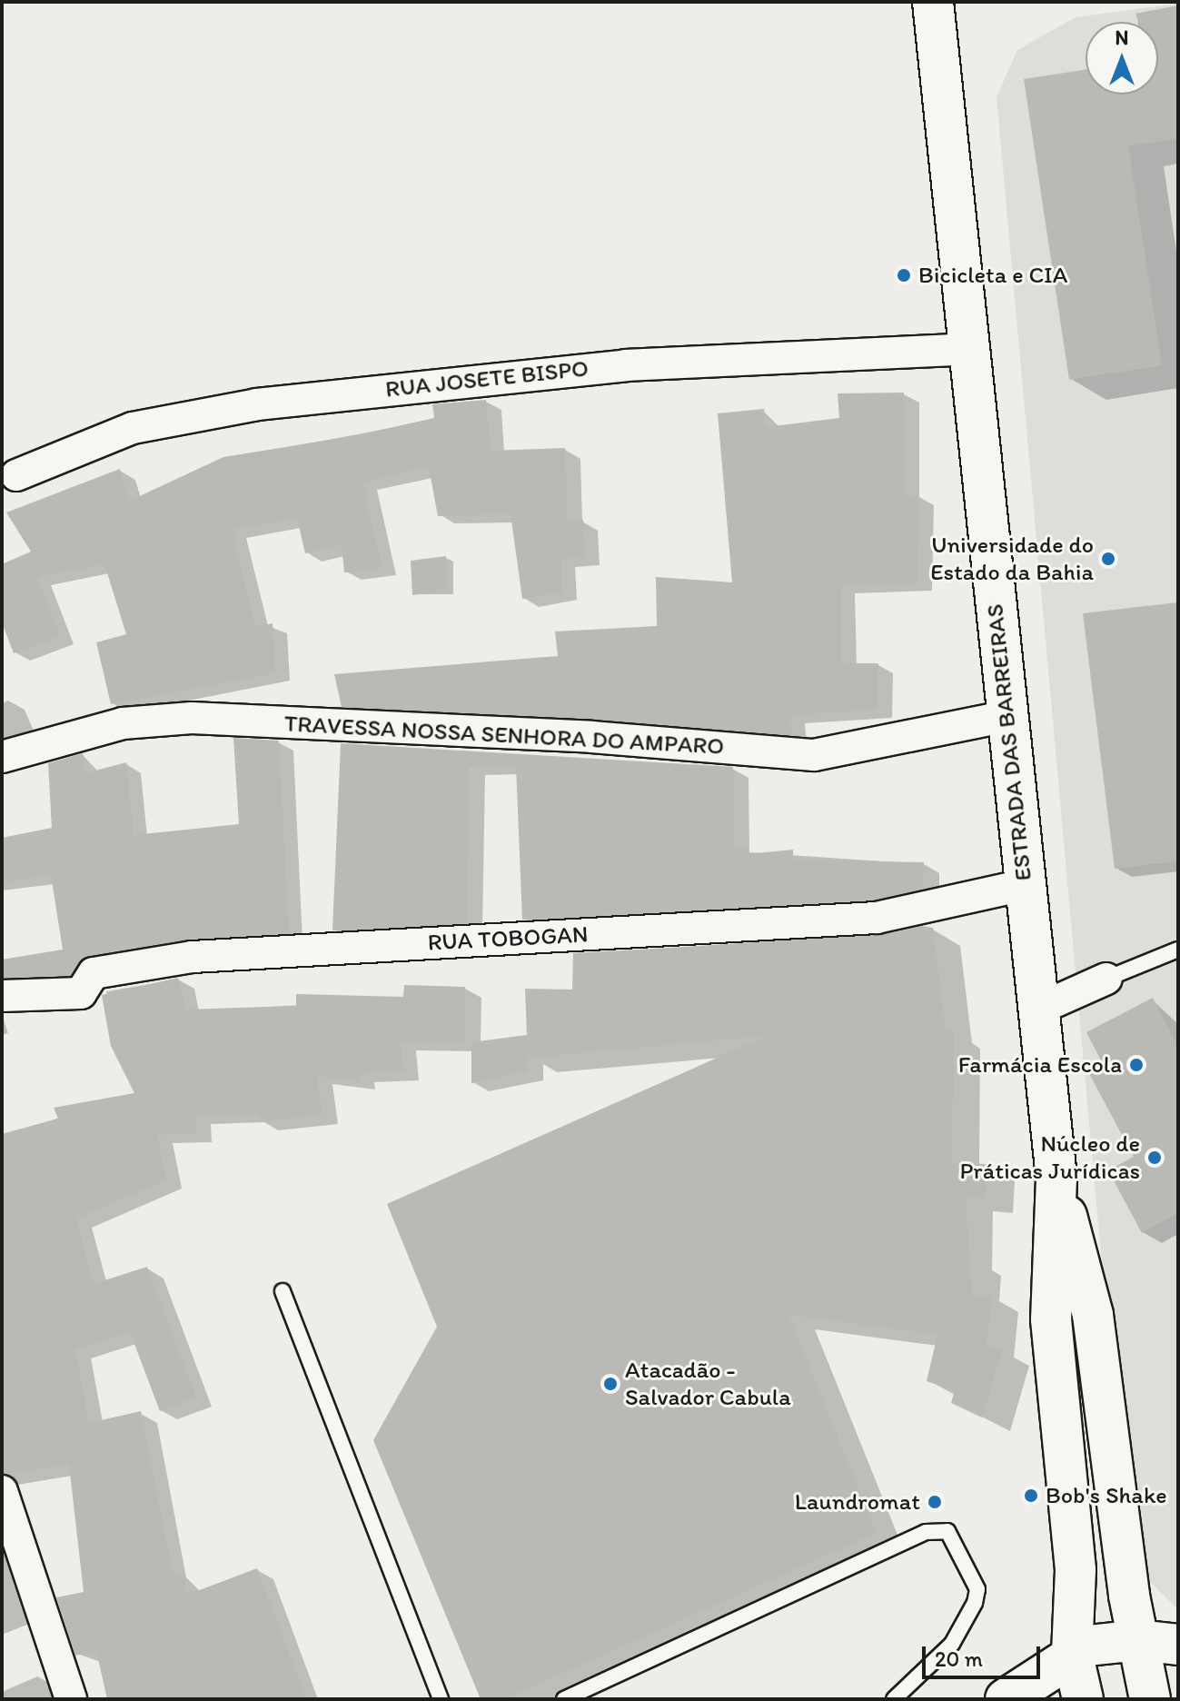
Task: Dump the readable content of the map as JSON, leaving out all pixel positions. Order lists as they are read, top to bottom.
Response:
{
  "streets": {
    "main road": ["ESTRADA DAS BARREIRAS"],
    "street": ["RUA JOSETE BISPO", "TRAVESSA NOSSA SENHORA DO AMPARO", "RUA TOBOGAN"]
  },
  "crossings": [
    ["RUA JOSETE BISPO", "ESTRADA DAS BARREIRAS"],
    ["TRAVESSA NOSSA SENHORA DO AMPARO", "ESTRADA DAS BARREIRAS"],
    ["ESTRADA DAS BARREIRAS", "RUA TOBOGAN"]
  ],
  "places": [
    "Bicicleta e CIA",
    "Universidade do Estado da Bahia",
    "Farmácia Escola",
    "Núcleo de Práticas Jurídicas",
    "Atacadão - Salvador Cabula",
    "Bob's Shake",
    "Laundromat"
  ],
  "scale_bar": "20 m",
  "north": "top"
}
